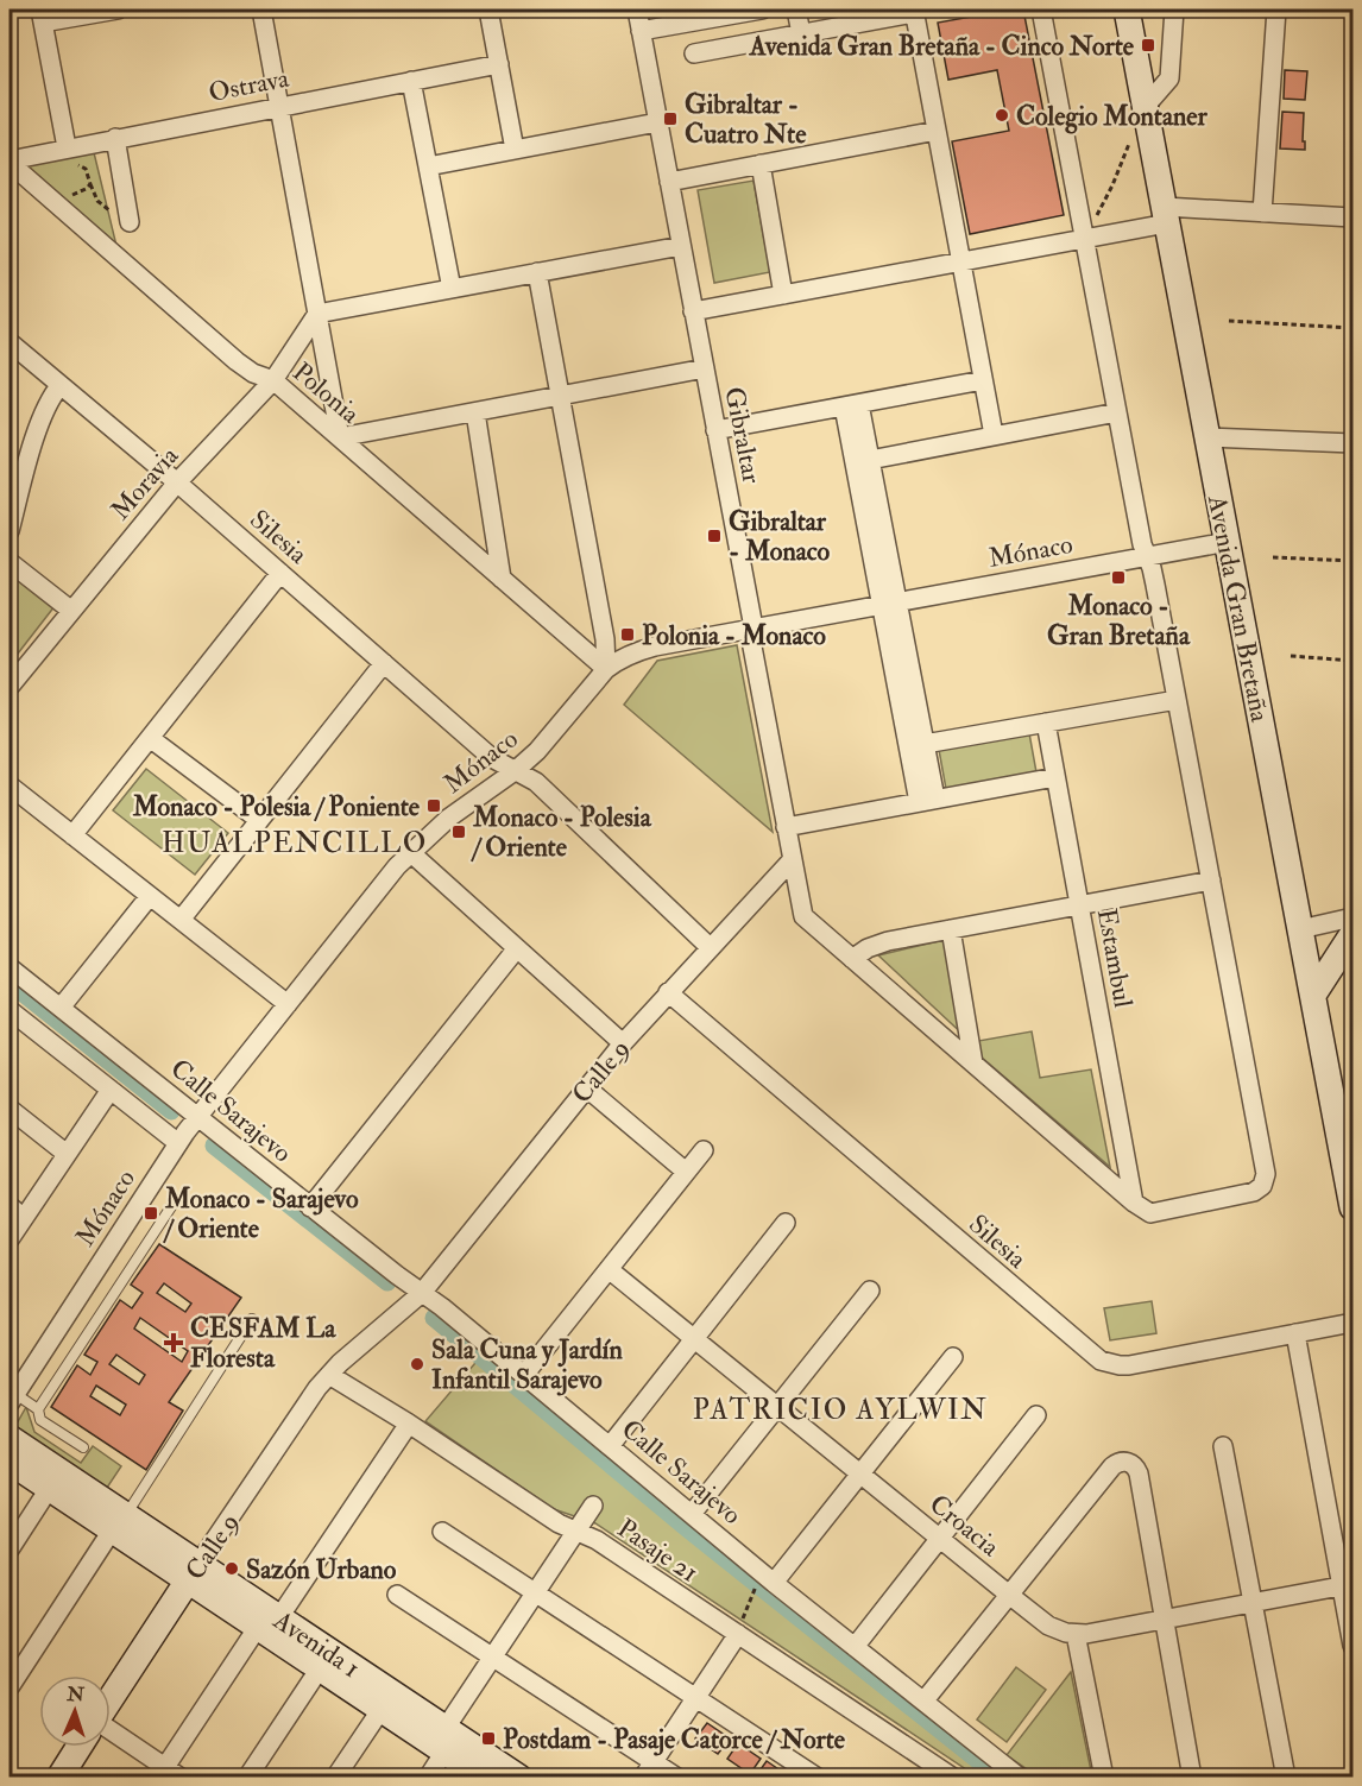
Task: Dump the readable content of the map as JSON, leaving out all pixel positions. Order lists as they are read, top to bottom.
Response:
{
  "streets": {
    "main road": ["Avenida Gran Bretaña", "Calle 9", "Avenida 1"],
    "street": [
      "Ostrava",
      "Polonia",
      "Gibraltar",
      "Moravia",
      "Silesia",
      "Mónaco",
      "Estambul",
      "Calle Sarajevo",
      "Croacia",
      "Pasaje 21"
    ]
  },
  "crossings": [
    ["Ostrava", "Polonia"],
    ["Polonia", "Moravia"],
    ["Polonia", "Mónaco"],
    ["Gibraltar", "Mónaco"],
    ["Gibraltar", "Calle 9"],
    ["Moravia", "Silesia"],
    ["Silesia", "Mónaco"],
    ["Silesia", "Calle 9"],
    ["Mónaco", "Avenida Gran Bretaña"],
    ["Mónaco", "Calle Sarajevo"],
    ["Calle 9", "Calle Sarajevo"],
    ["Calle 9", "Pasaje 21"],
    ["Calle 9", "Avenida 1"]
  ],
  "districts": ["HUALPENCILLO", "PATRICIO AYLWIN"],
  "places": {
    "transit": [
      "Avenida Gran Bretaña - Cinco Norte",
      "Gibraltar - Cuatro Nte",
      "Gibraltar - Monaco",
      "Monaco - Gran Bretaña",
      "Polonia - Monaco",
      "Monaco - Polesia / Poniente",
      "Monaco - Polesia / Oriente",
      "Monaco - Sarajevo / Oriente",
      "Postdam - Pasaje Catorce / Norte"
    ],
    "other": ["Colegio Montaner", "Sala Cuna y Jardín Infantil Sarajevo", "Sazón Urbano"],
    "health": ["CESFAM La Floresta"]
  },
  "north": "top"
}
